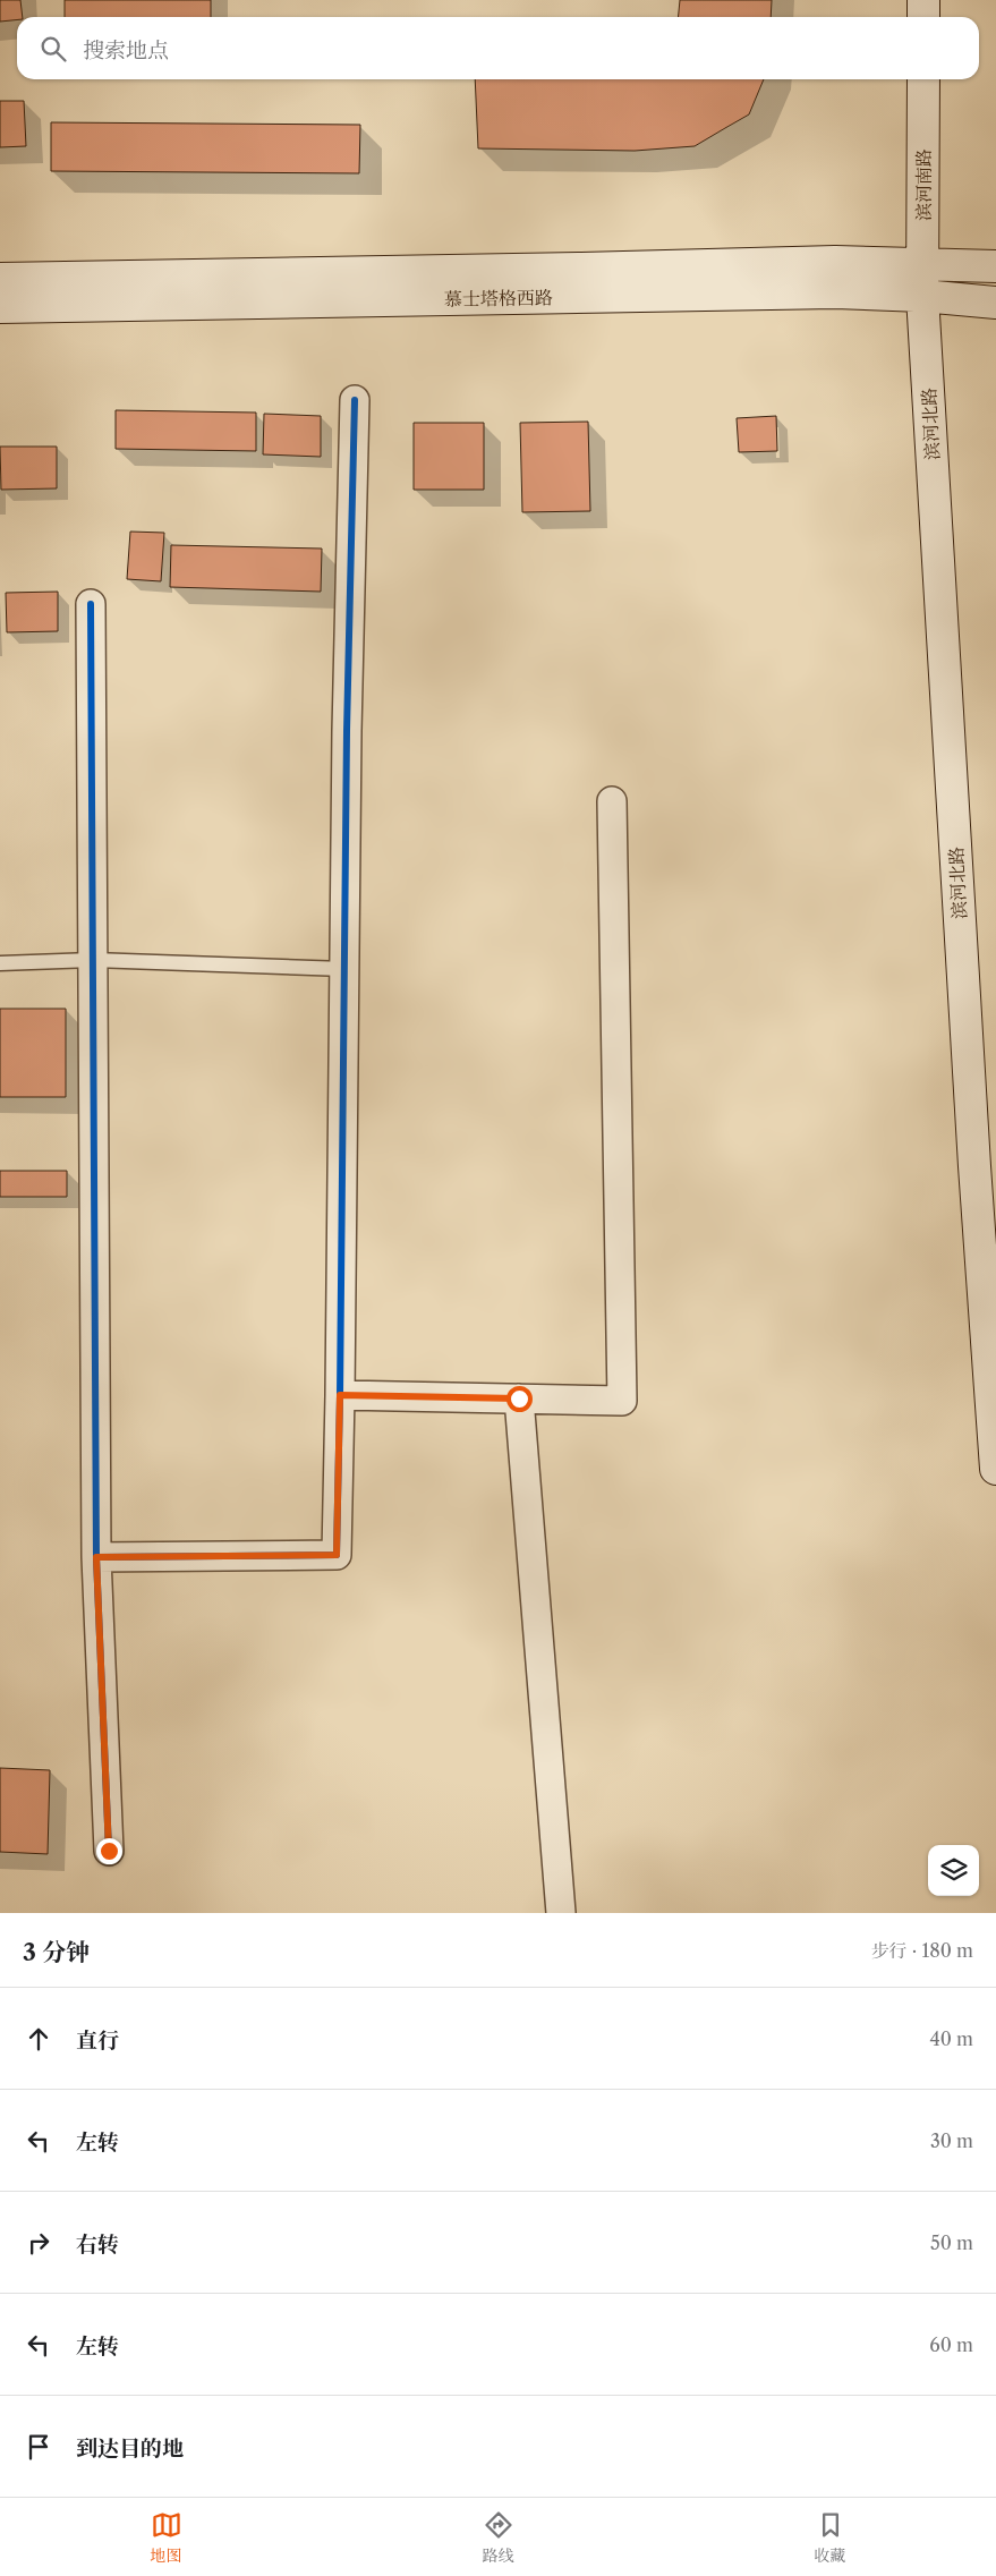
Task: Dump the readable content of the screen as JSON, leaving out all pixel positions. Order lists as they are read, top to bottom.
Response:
{
  "streets": {
    "main road": ["滨河南路", "慕士塔格西路", "滨河北路"]
  },
  "crossings": [
    ["滨河南路", "慕士塔格西路"],
    ["滨河南路", "滨河北路"],
    ["慕士塔格西路", "滨河北路"]
  ],
  "page": {
    "search": "搜索地点",
    "heading": ["3 分钟", "步行 · 180 m"],
    "list": [
      ["直行", "40 m"],
      ["左转", "30 m"],
      ["右转", "50 m"],
      ["左转", "60 m"],
      "到达目的地"
    ],
    "nav": ["地图", "路线", "收藏"]
  }
}
